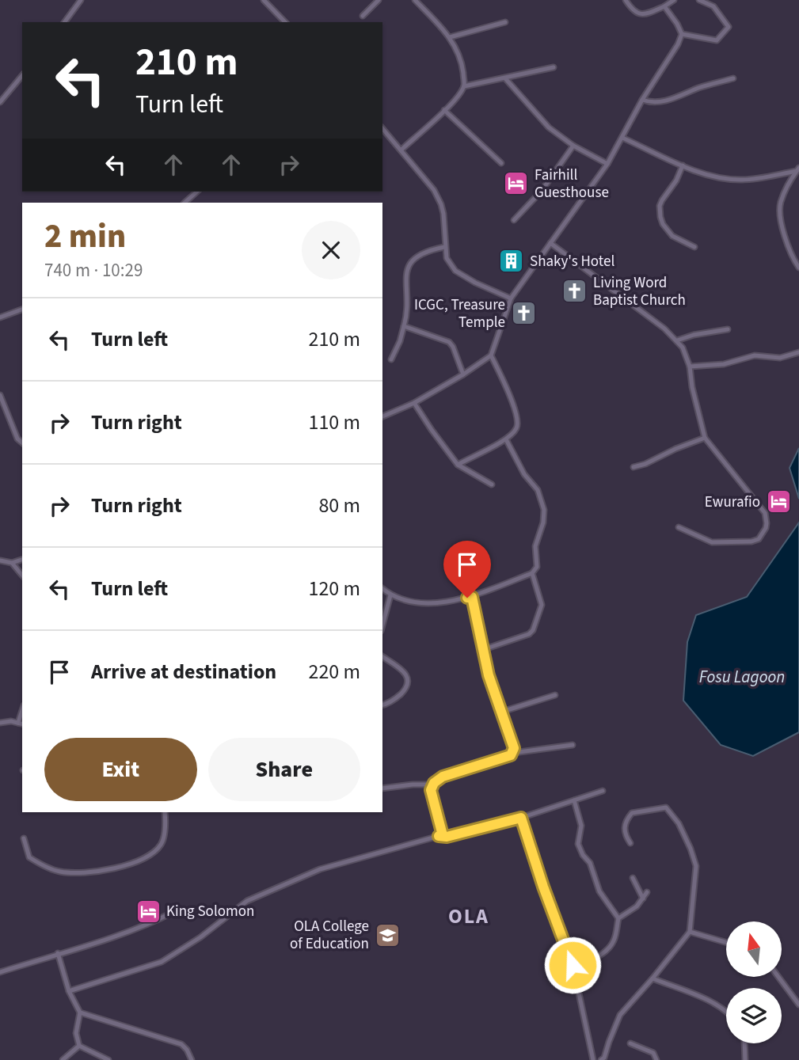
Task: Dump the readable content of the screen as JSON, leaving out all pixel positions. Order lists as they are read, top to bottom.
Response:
{
  "districts": ["OLA"],
  "water": ["Fosu Lagoon"],
  "places": {
    "hotel": ["Fairhill Guesthouse", "Ewurafio", "King Solomon"],
    "building": ["Shaky's Hotel"],
    "church": ["Living Word Baptist Church", "ICGC, Treasure Temple"],
    "school or university": ["OLA College of Education"]
  },
  "north": "top",
  "page": {
    "turn": ["210 m", "Turn left"],
    "heading": ["2 min", "740 m · 10:29"],
    "list": [
      {
        "name": "Turn left",
        "value": "210 m"
      },
      {
        "name": "Turn right",
        "value": "110 m"
      },
      {
        "name": "Turn right",
        "value": "80 m"
      },
      {
        "name": "Turn left",
        "value": "120 m"
      },
      {
        "name": "Arrive at destination",
        "value": "220 m"
      }
    ],
    "buttons": ["Exit", "Share"]
  }
}
